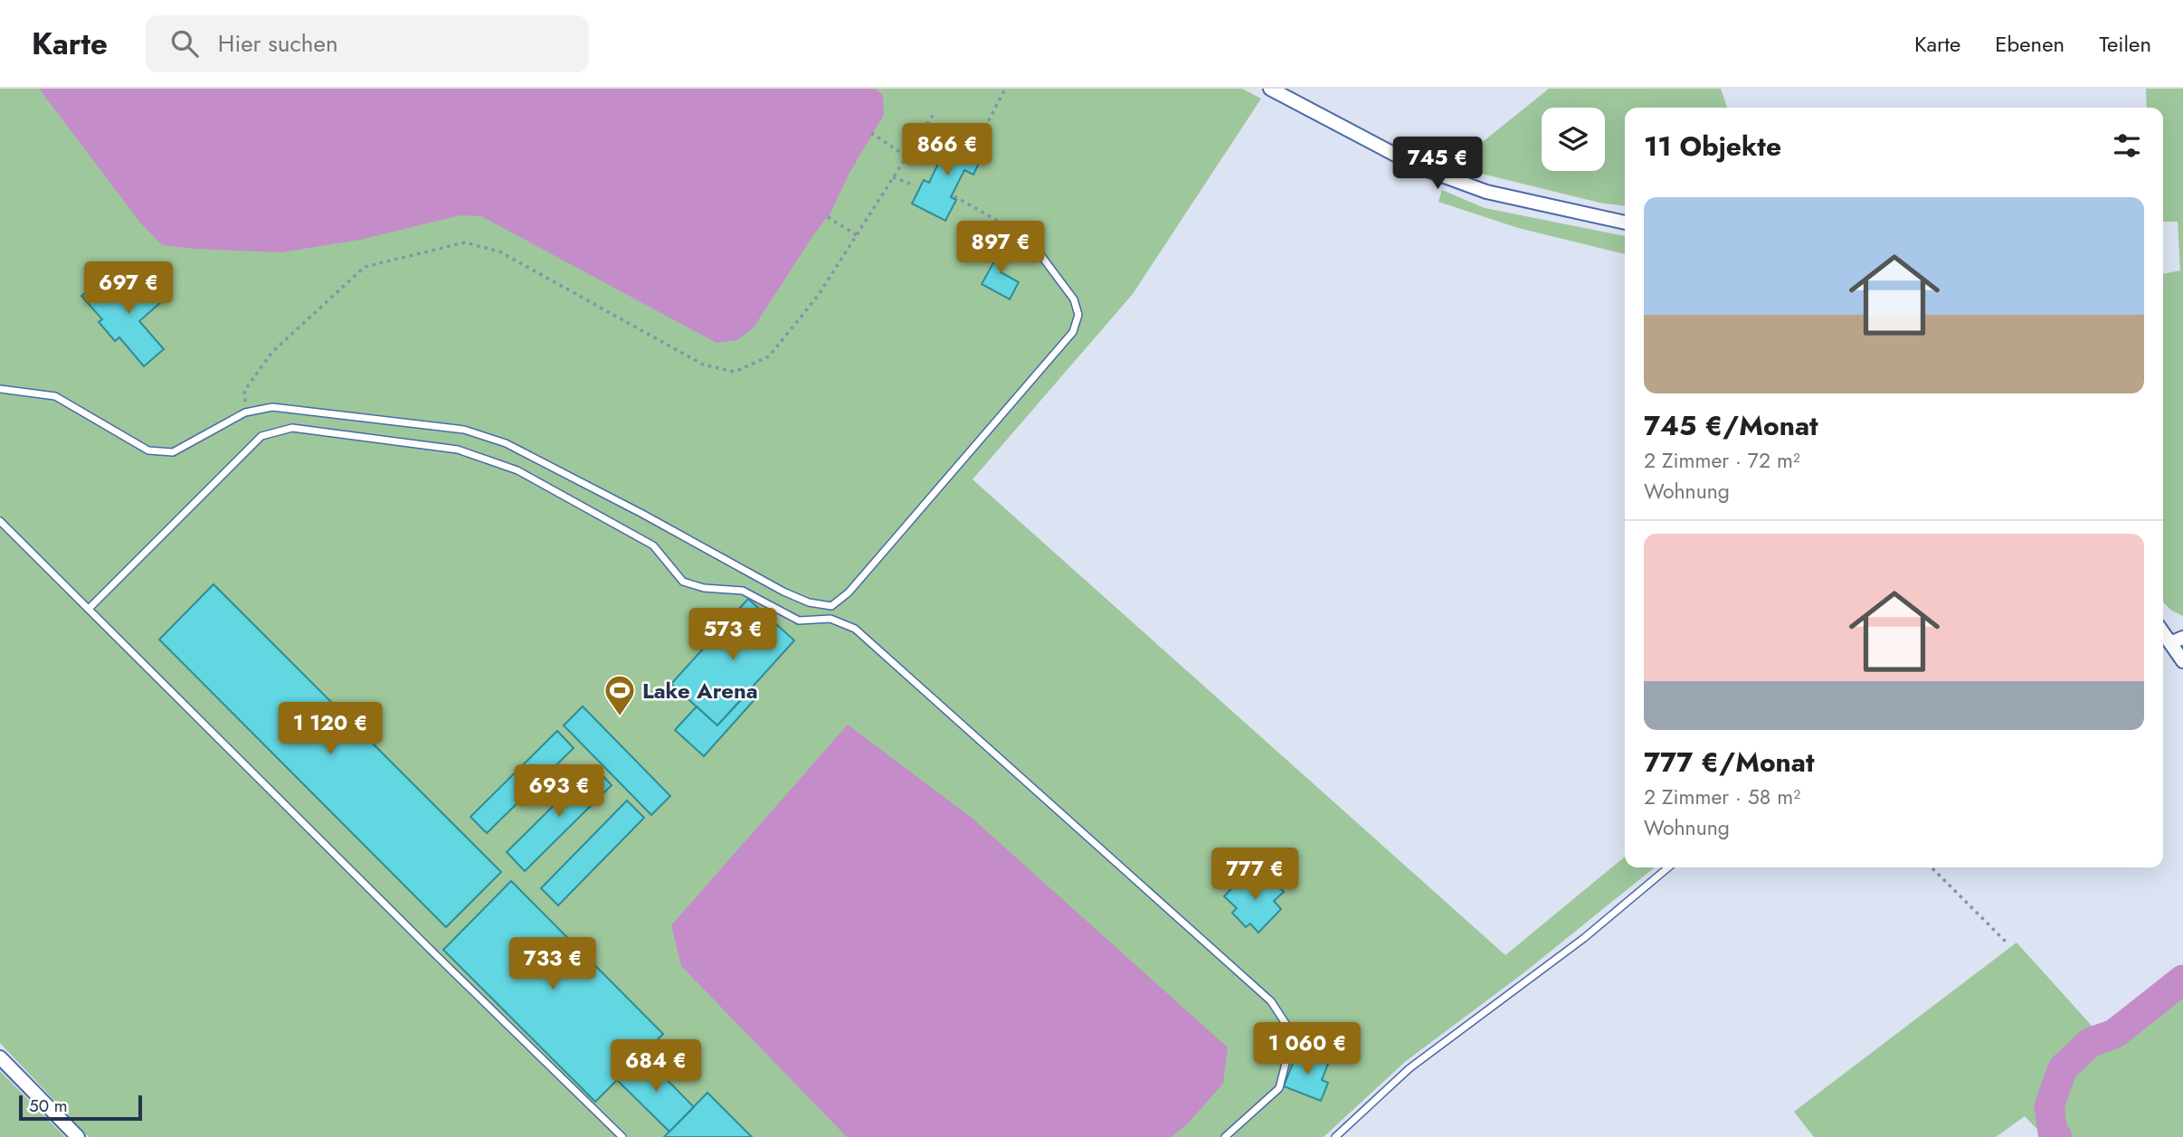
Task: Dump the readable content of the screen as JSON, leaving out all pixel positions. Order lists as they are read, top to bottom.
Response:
{
  "places": {
    "sports": ["Lake Arena"]
  },
  "scale_bar": "50 m",
  "page": {
    "header": "Karte",
    "search": "Hier suchen",
    "nav": ["Karte", "Ebenen", "Teilen"],
    "heading": "11 Objekte",
    "price": [
      "866 €",
      "745 €",
      "897 €",
      "697 €",
      "573 €",
      "1 120 €",
      "693 €",
      "777 €",
      "733 €",
      "1 060 €",
      "684 €"
    ],
    "list": [
      {
        "name": "745 €/Monat",
        "note": "2 Zimmer · 72 m² · Wohnung"
      },
      {
        "name": "777 €/Monat",
        "note": "2 Zimmer · 58 m² · Wohnung"
      }
    ],
    "scale": "50 m"
  }
}
